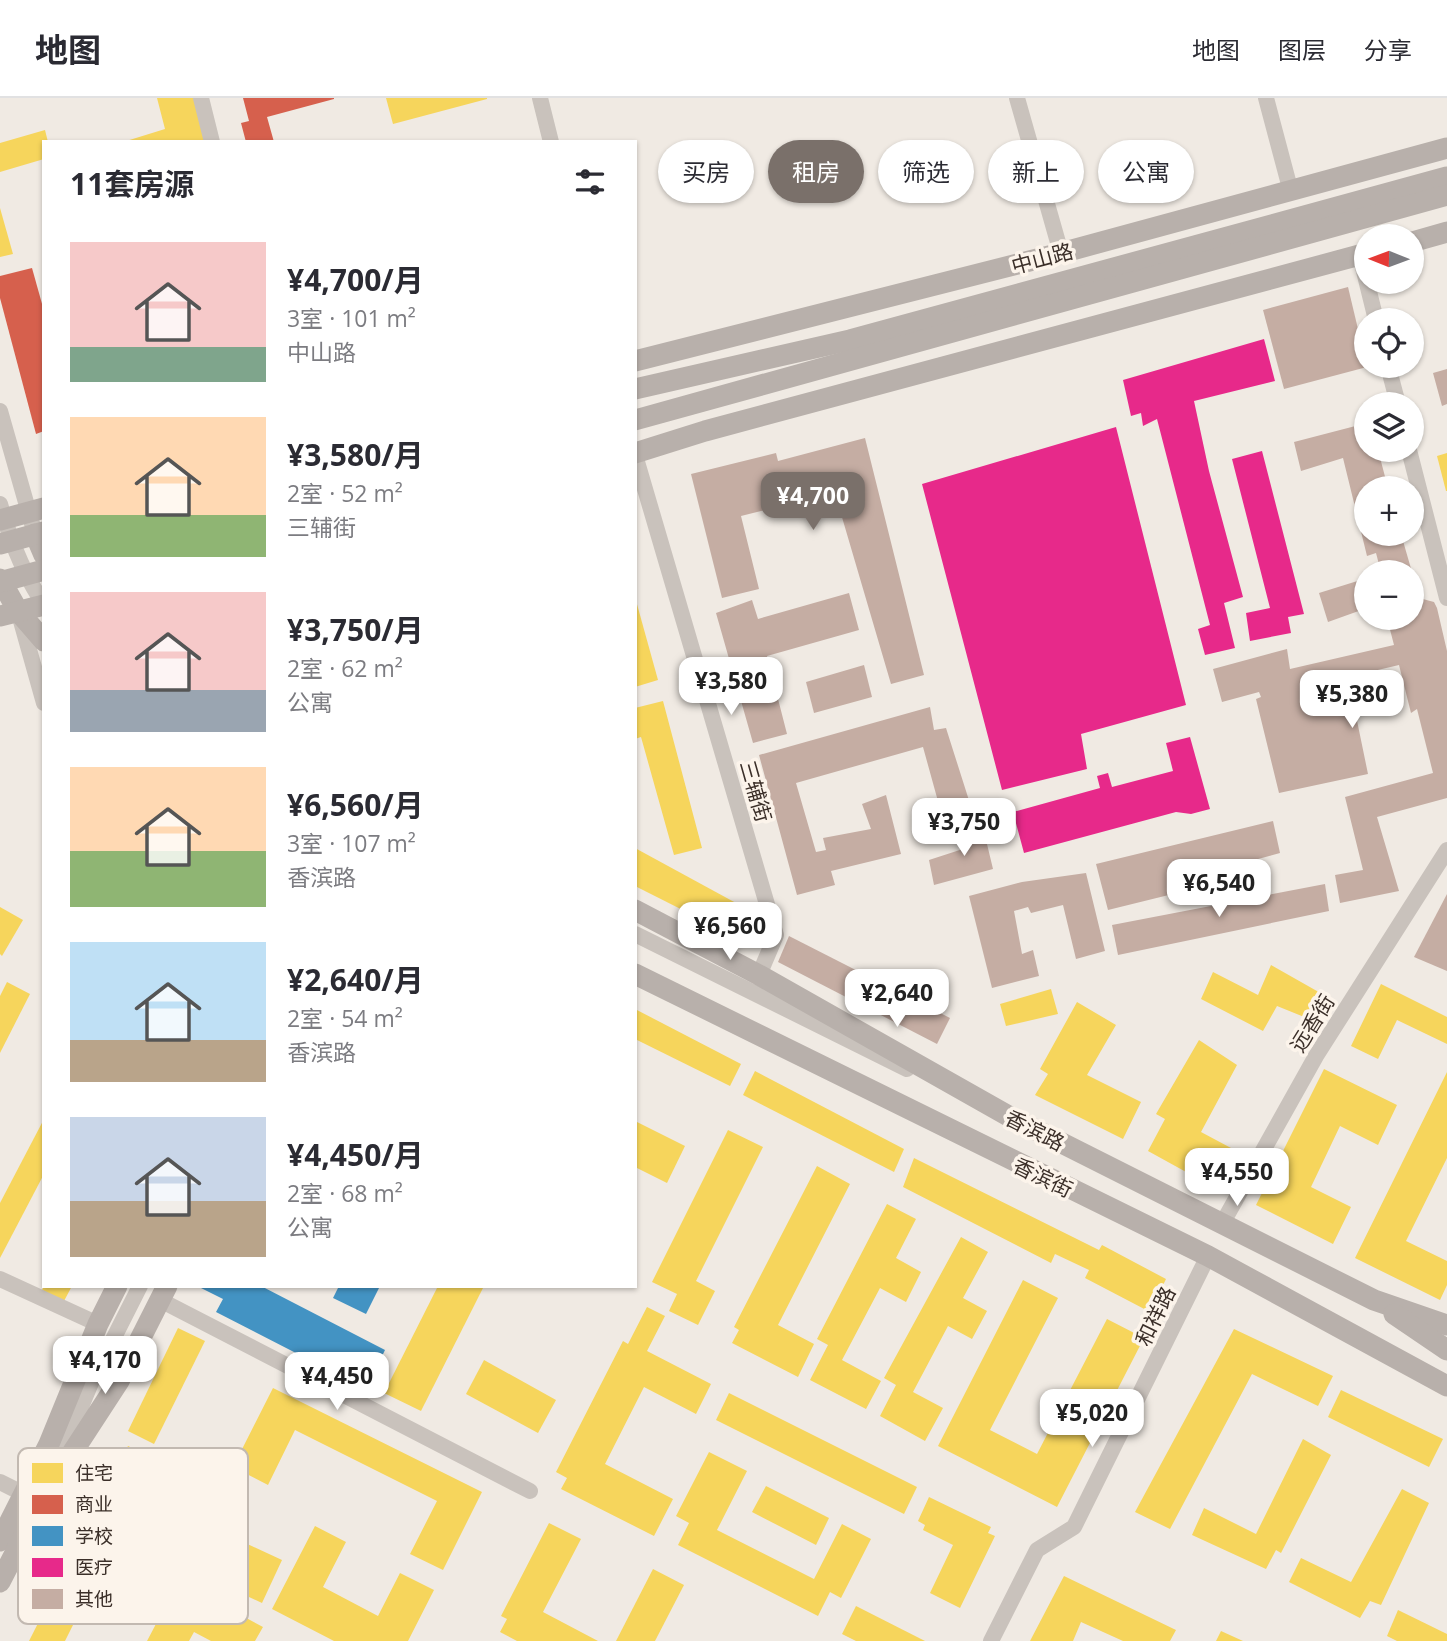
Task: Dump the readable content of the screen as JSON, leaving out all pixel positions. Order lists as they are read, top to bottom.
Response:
{
  "streets": {
    "main road": ["中山路", "香滨路", "香滨街"],
    "street": ["三辅街", "远香街", "和祥路"]
  },
  "crossings": [
    ["三辅街", "香滨路"],
    ["远香街", "香滨路"],
    ["香滨街", "和祥路"]
  ],
  "legend": [
    "住宅",
    "商业",
    "学校",
    "医疗",
    "其他"
  ],
  "north": "left",
  "page": {
    "header": "地图",
    "nav": ["地图", "图层", "分享"],
    "chip": [
      "买房",
      "租房",
      "筛选",
      "新上",
      "公寓"
    ],
    "heading": "11套房源",
    "map_buttons": ["+", "−"],
    "list": [
      {
        "name": "¥4,700/月",
        "note": "3室 · 101 m² · 中山路"
      },
      {
        "name": "¥3,580/月",
        "note": "2室 · 52 m² · 三辅街"
      },
      {
        "name": "¥3,750/月",
        "note": "2室 · 62 m² · 公寓"
      },
      {
        "name": "¥6,560/月",
        "note": "3室 · 107 m² · 香滨路"
      },
      {
        "name": "¥2,640/月",
        "note": "2室 · 54 m² · 香滨路"
      },
      {
        "name": "¥4,450/月",
        "note": "2室 · 68 m² · 公寓"
      }
    ],
    "price": [
      "¥4,700",
      "¥3,580",
      "¥5,380",
      "¥3,750",
      "¥6,540",
      "¥6,560",
      "¥2,640",
      "¥4,550",
      "¥4,170",
      "¥4,450",
      "¥5,020"
    ]
  }
}
